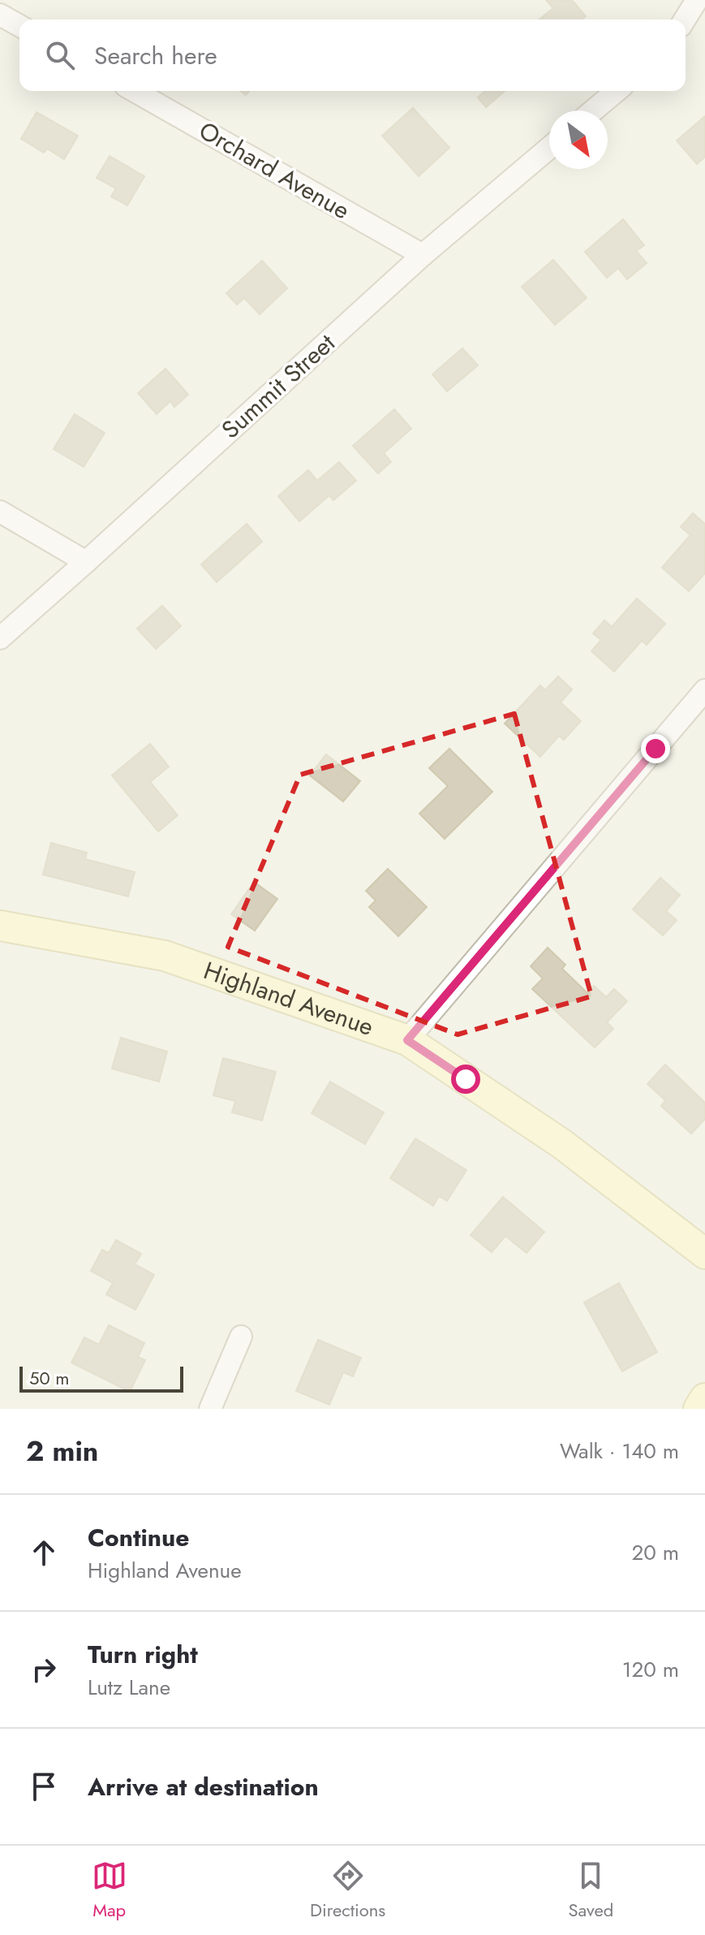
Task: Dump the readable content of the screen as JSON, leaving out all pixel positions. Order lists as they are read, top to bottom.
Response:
{
  "streets": {
    "street": ["Orchard Avenue", "Summit Street", "Highland Avenue"]
  },
  "crossings": [
    ["Orchard Avenue", "Summit Street"]
  ],
  "scale_bar": "50 m",
  "north": "bottom right",
  "page": {
    "search": "Search here",
    "scale": "50 m",
    "heading": ["2 min", "Walk · 140 m"],
    "list": [
      ["Continue", "Highland Avenue", "20 m"],
      ["Turn right", "Lutz Lane", "120 m"],
      "Arrive at destination"
    ],
    "nav": ["Map", "Directions", "Saved"]
  }
}
